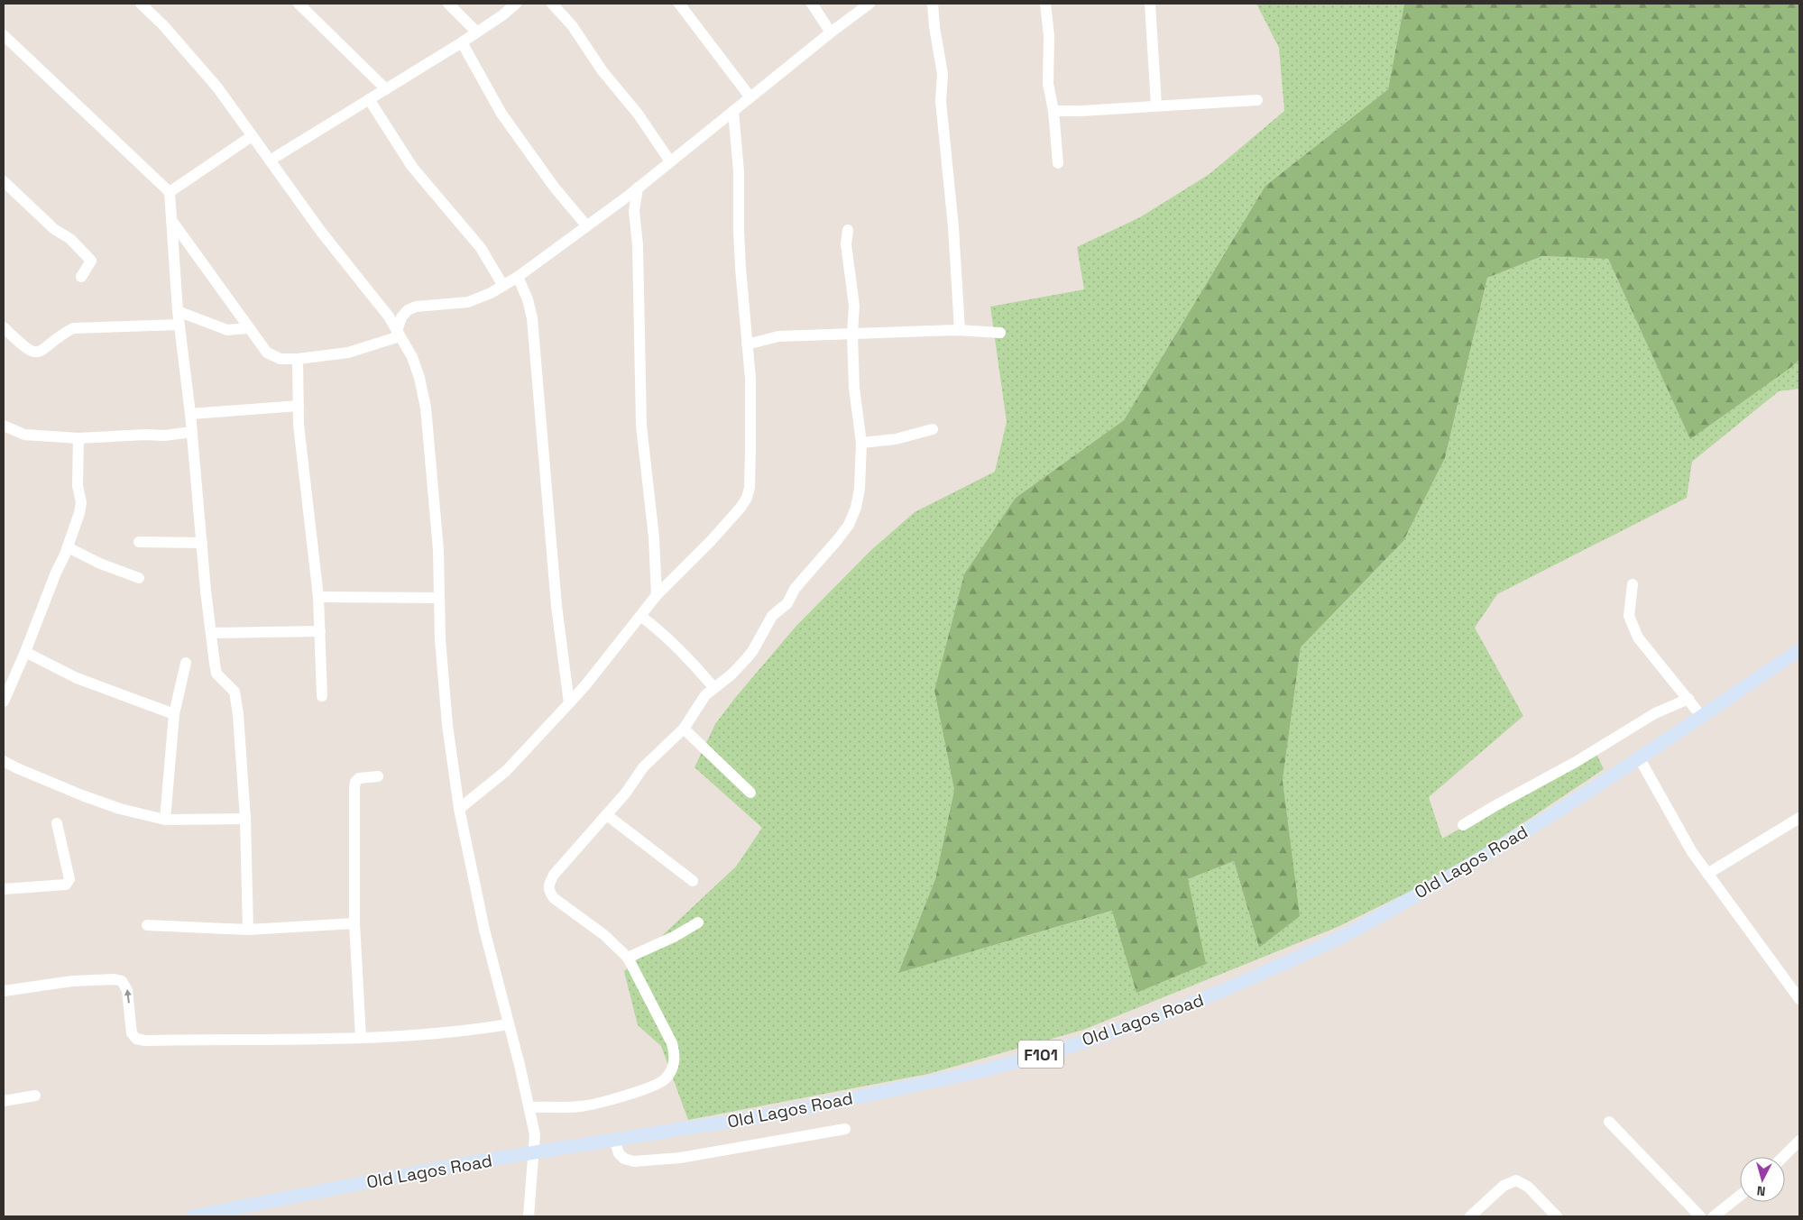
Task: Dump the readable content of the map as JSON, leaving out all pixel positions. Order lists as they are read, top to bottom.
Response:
{
  "streets": {
    "main road": ["Old Lagos Road", "F101"]
  },
  "north": "bottom"
}
